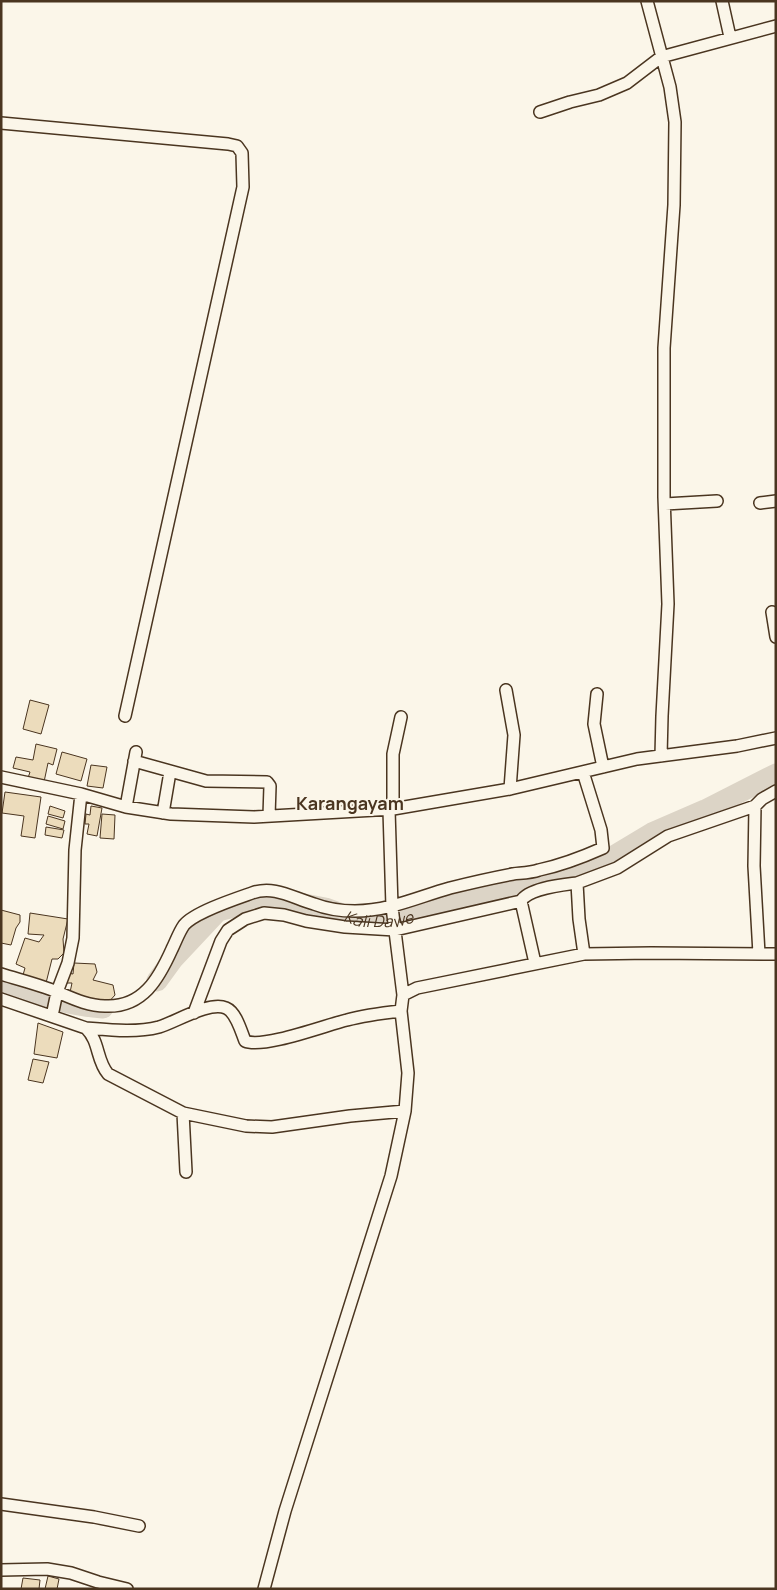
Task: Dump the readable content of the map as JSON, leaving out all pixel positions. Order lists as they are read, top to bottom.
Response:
{
  "districts": ["Karangayam"],
  "water": ["Kali Dawe"]
}
